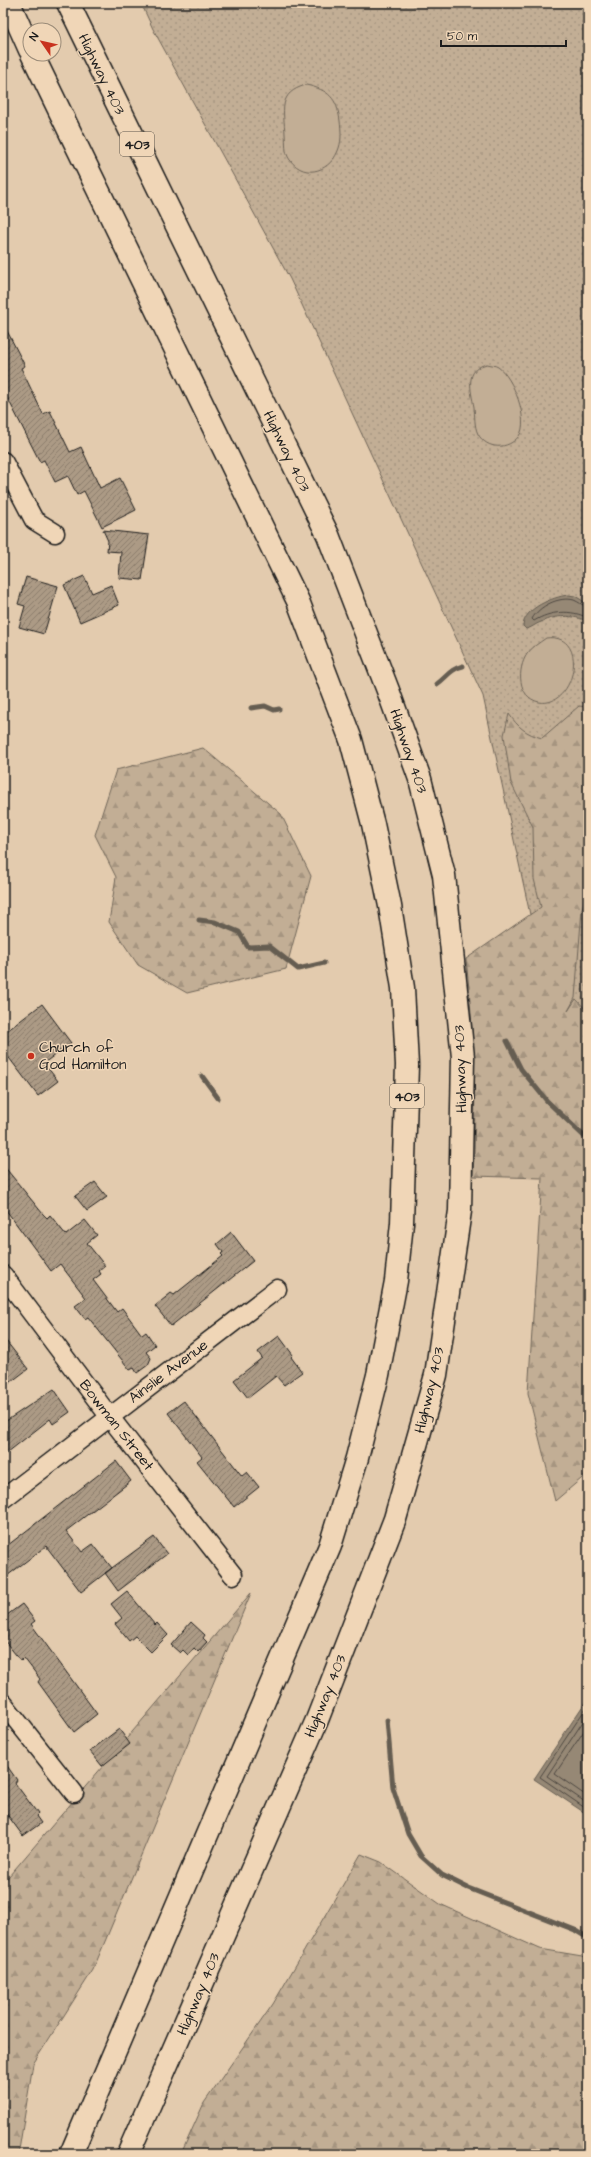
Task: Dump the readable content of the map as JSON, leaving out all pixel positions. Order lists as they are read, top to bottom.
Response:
{
  "streets": {
    "highway": ["Highway 403", "403"],
    "street": ["Ainslie Avenue", "Bowman Street"]
  },
  "crossings": [
    ["Ainslie Avenue", "Bowman Street"]
  ],
  "places": ["Church of God Hamilton"],
  "scale_bar": "50 m",
  "north": "top left"
}
